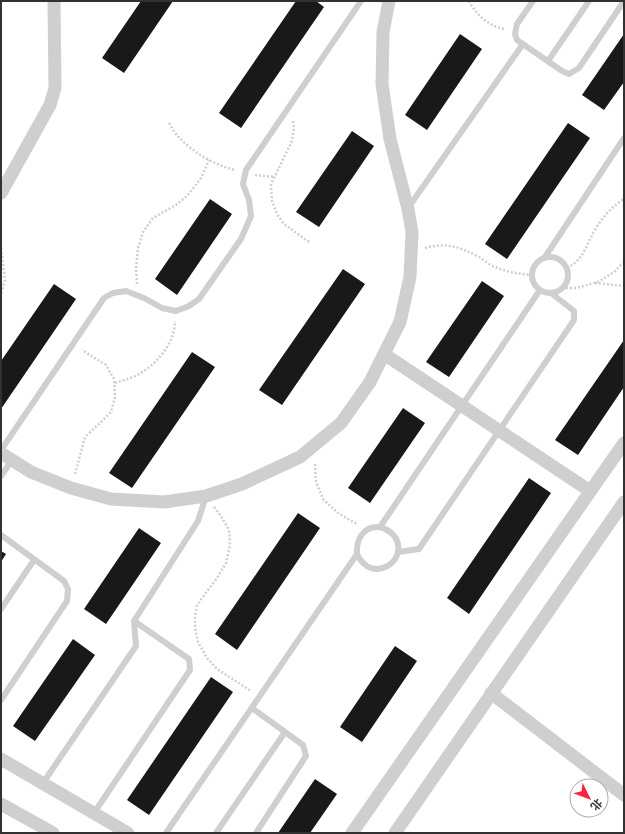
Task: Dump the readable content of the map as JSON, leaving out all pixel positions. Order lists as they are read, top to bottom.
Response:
{
  "north": "bottom right"
}
